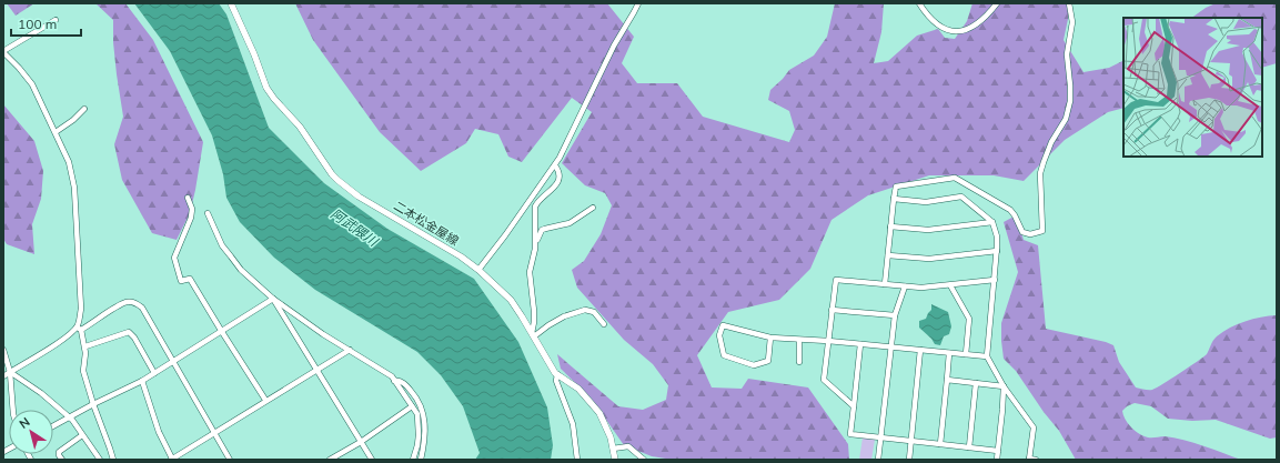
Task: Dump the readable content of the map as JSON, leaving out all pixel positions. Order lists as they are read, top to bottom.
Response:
{
  "streets": {
    "main road": ["二本松金屋線"]
  },
  "water": ["阿武隈川"],
  "scale_bar": "100 m",
  "north": "top left"
}
